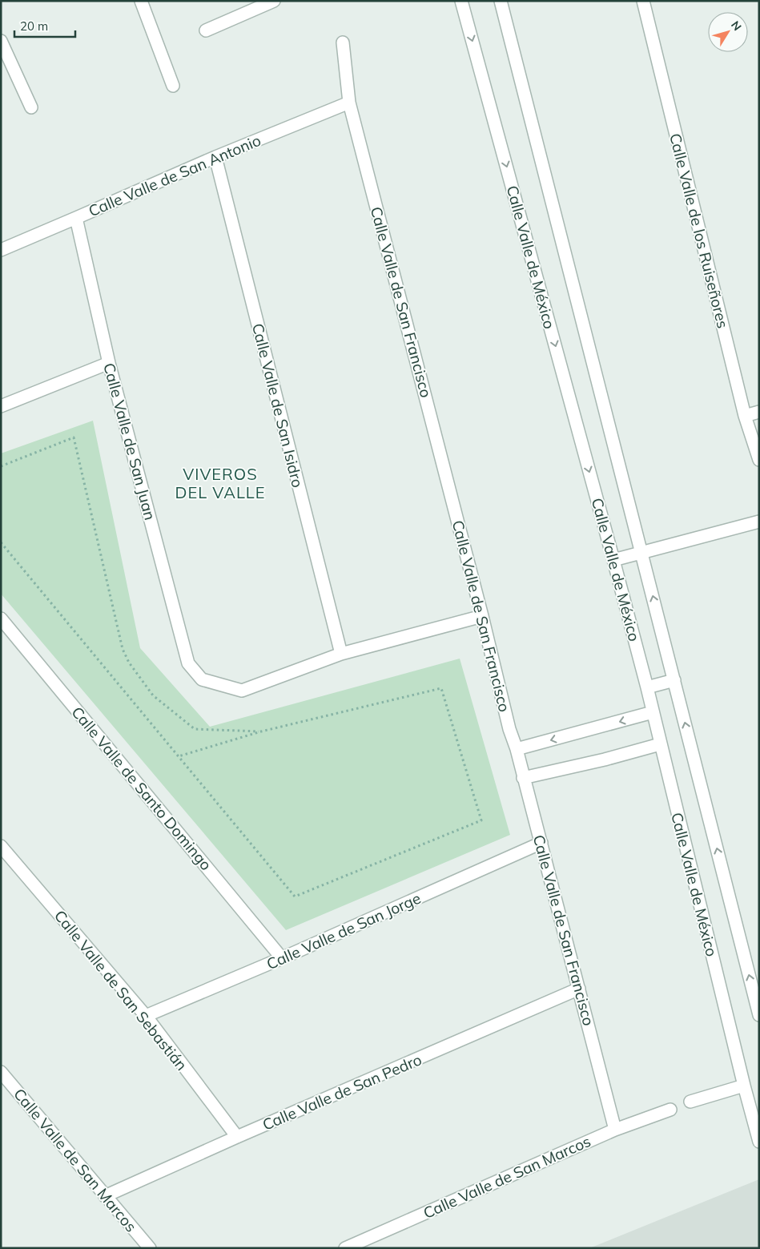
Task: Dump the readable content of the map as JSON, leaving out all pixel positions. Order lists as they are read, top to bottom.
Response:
{
  "streets": {
    "street": [
      "Calle Valle de San Antonio",
      "Calle Valle de los Ruiseñores",
      "Calle Valle de México",
      "Calle Valle de San Francisco",
      "Calle Valle de San Isidro",
      "Calle Valle de San Juan",
      "Calle Valle de Santo Domingo",
      "Calle Valle de San Jorge",
      "Calle Valle de San Sebastián",
      "Calle Valle de San Pedro",
      "Calle Valle de San Marcos"
    ]
  },
  "crossings": [
    ["Calle Valle de San Antonio", "Calle Valle de San Francisco"],
    ["Calle Valle de San Antonio", "Calle Valle de San Isidro"],
    ["Calle Valle de San Antonio", "Calle Valle de San Juan"],
    ["Calle Valle de San Francisco", "Calle Valle de San Jorge"],
    ["Calle Valle de San Francisco", "Calle Valle de San Pedro"],
    ["Calle Valle de San Francisco", "Calle Valle de San Marcos"],
    ["Calle Valle de San Isidro", "Calle Valle de San Juan"],
    ["Calle Valle de Santo Domingo", "Calle Valle de San Jorge"],
    ["Calle Valle de San Jorge", "Calle Valle de San Sebastián"],
    ["Calle Valle de San Sebastián", "Calle Valle de San Pedro"],
    ["Calle Valle de San Pedro", "Calle Valle de San Marcos"]
  ],
  "districts": ["VIVEROS DEL VALLE"],
  "scale_bar": "20 m",
  "north": "top right"
}
